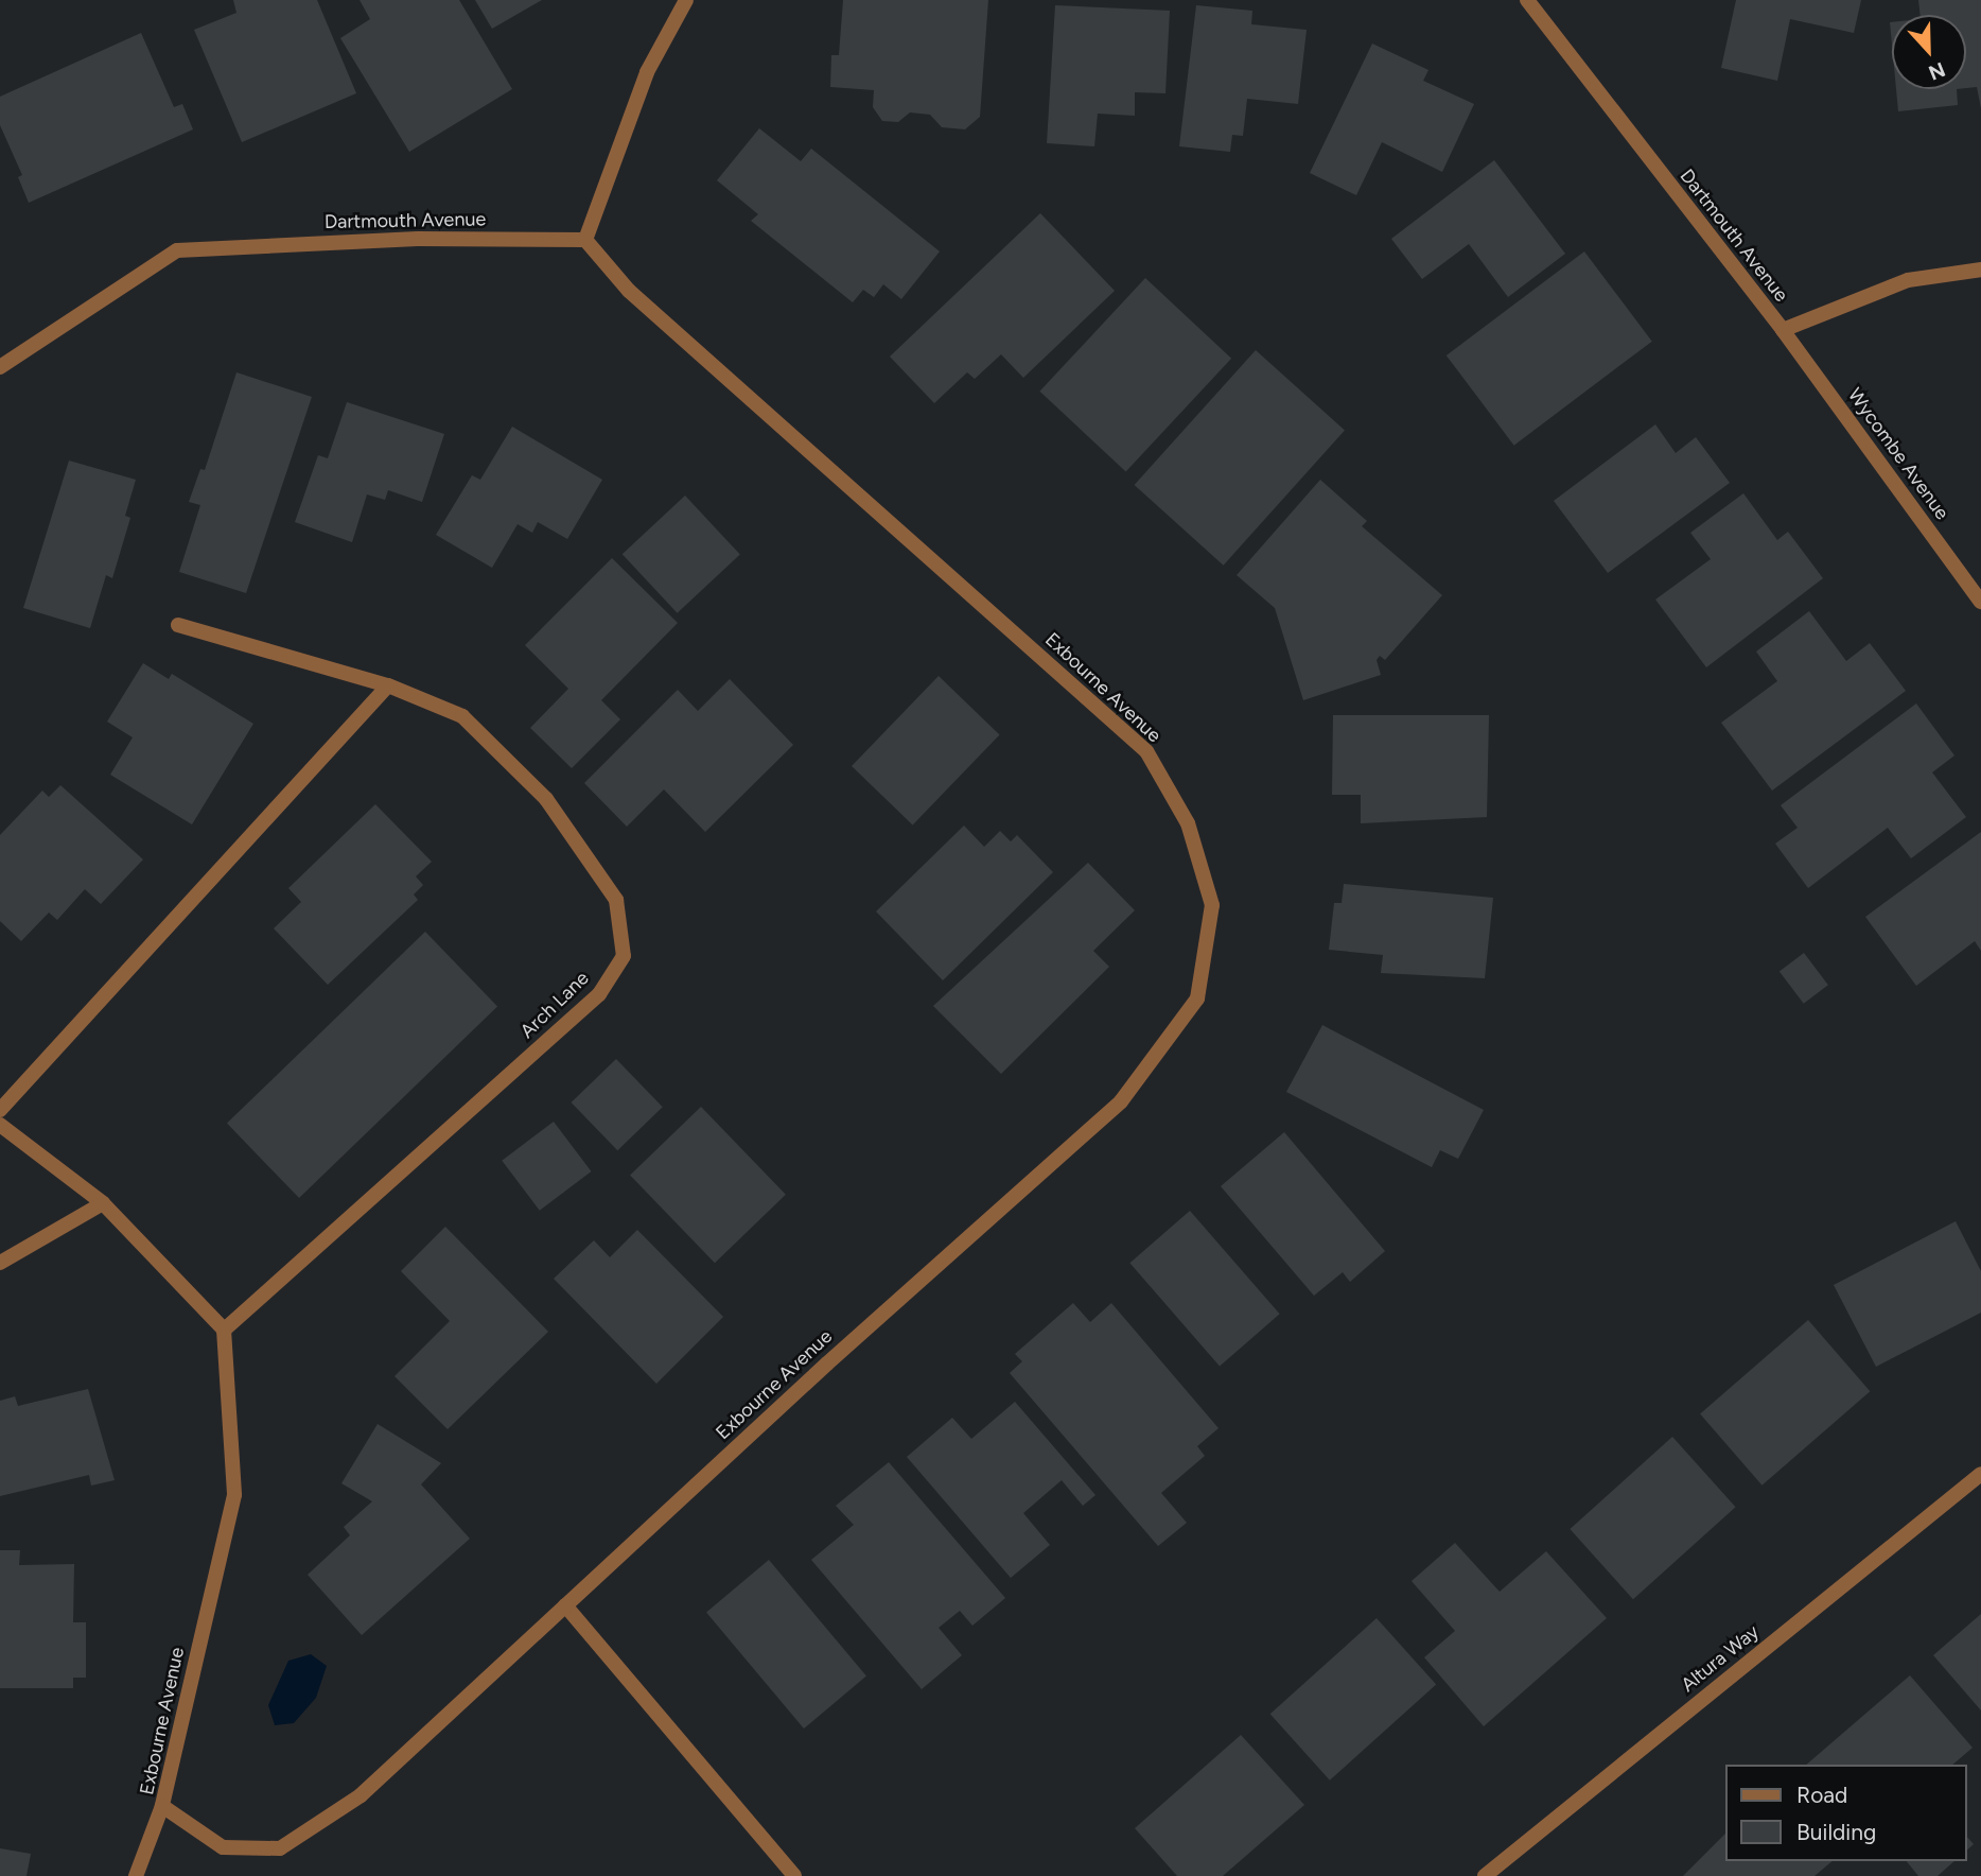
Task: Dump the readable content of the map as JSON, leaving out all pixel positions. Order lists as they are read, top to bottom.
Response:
{
  "streets": {
    "street": [
      "Dartmouth Avenue",
      "Wycombe Avenue",
      "Exbourne Avenue",
      "Arch Lane",
      "Altura Way"
    ]
  },
  "crossings": [
    ["Dartmouth Avenue", "Wycombe Avenue"],
    ["Dartmouth Avenue", "Exbourne Avenue"],
    ["Exbourne Avenue", "Arch Lane"]
  ],
  "legend": ["Road", "Building"],
  "north": "bottom"
}
